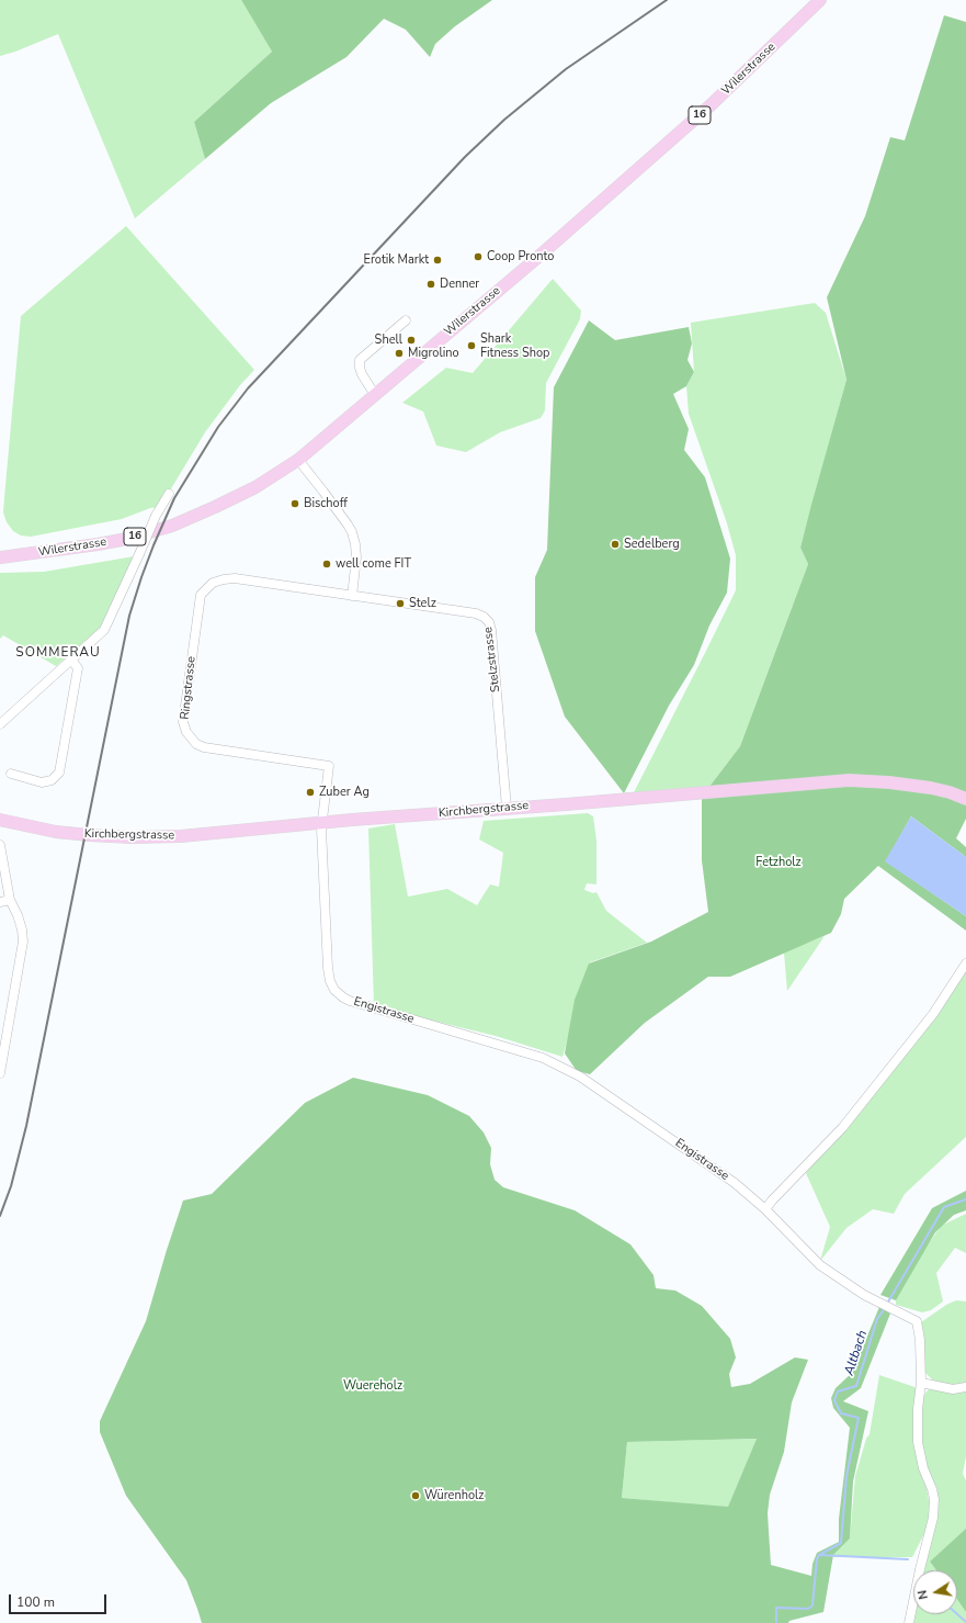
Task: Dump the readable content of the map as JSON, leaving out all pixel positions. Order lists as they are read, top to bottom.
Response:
{
  "streets": {
    "main road": ["Wilerstrasse", "16", "Kirchbergstrasse"],
    "street": ["Stelzstrasse", "Ringstrasse", "Engistrasse"]
  },
  "crossings": [
    ["Stelzstrasse", "Ringstrasse"],
    ["Stelzstrasse", "Kirchbergstrasse"],
    ["Ringstrasse", "Kirchbergstrasse"],
    ["Ringstrasse", "Engistrasse"],
    ["Kirchbergstrasse", "Engistrasse"]
  ],
  "districts": ["SOMMERAU"],
  "water": ["Altbach"],
  "parks": ["Fetzholz", "Wuereholz"],
  "places": [
    "Coop Pronto",
    "Erotik Markt",
    "Denner",
    "Shell",
    "Shark Fitness Shop",
    "Migrolino",
    "Bischoff",
    "Sedelberg",
    "well come FIT",
    "Stelz",
    "Zuber Ag",
    "Würenholz"
  ],
  "scale_bar": "100 m",
  "north": "left"
}
